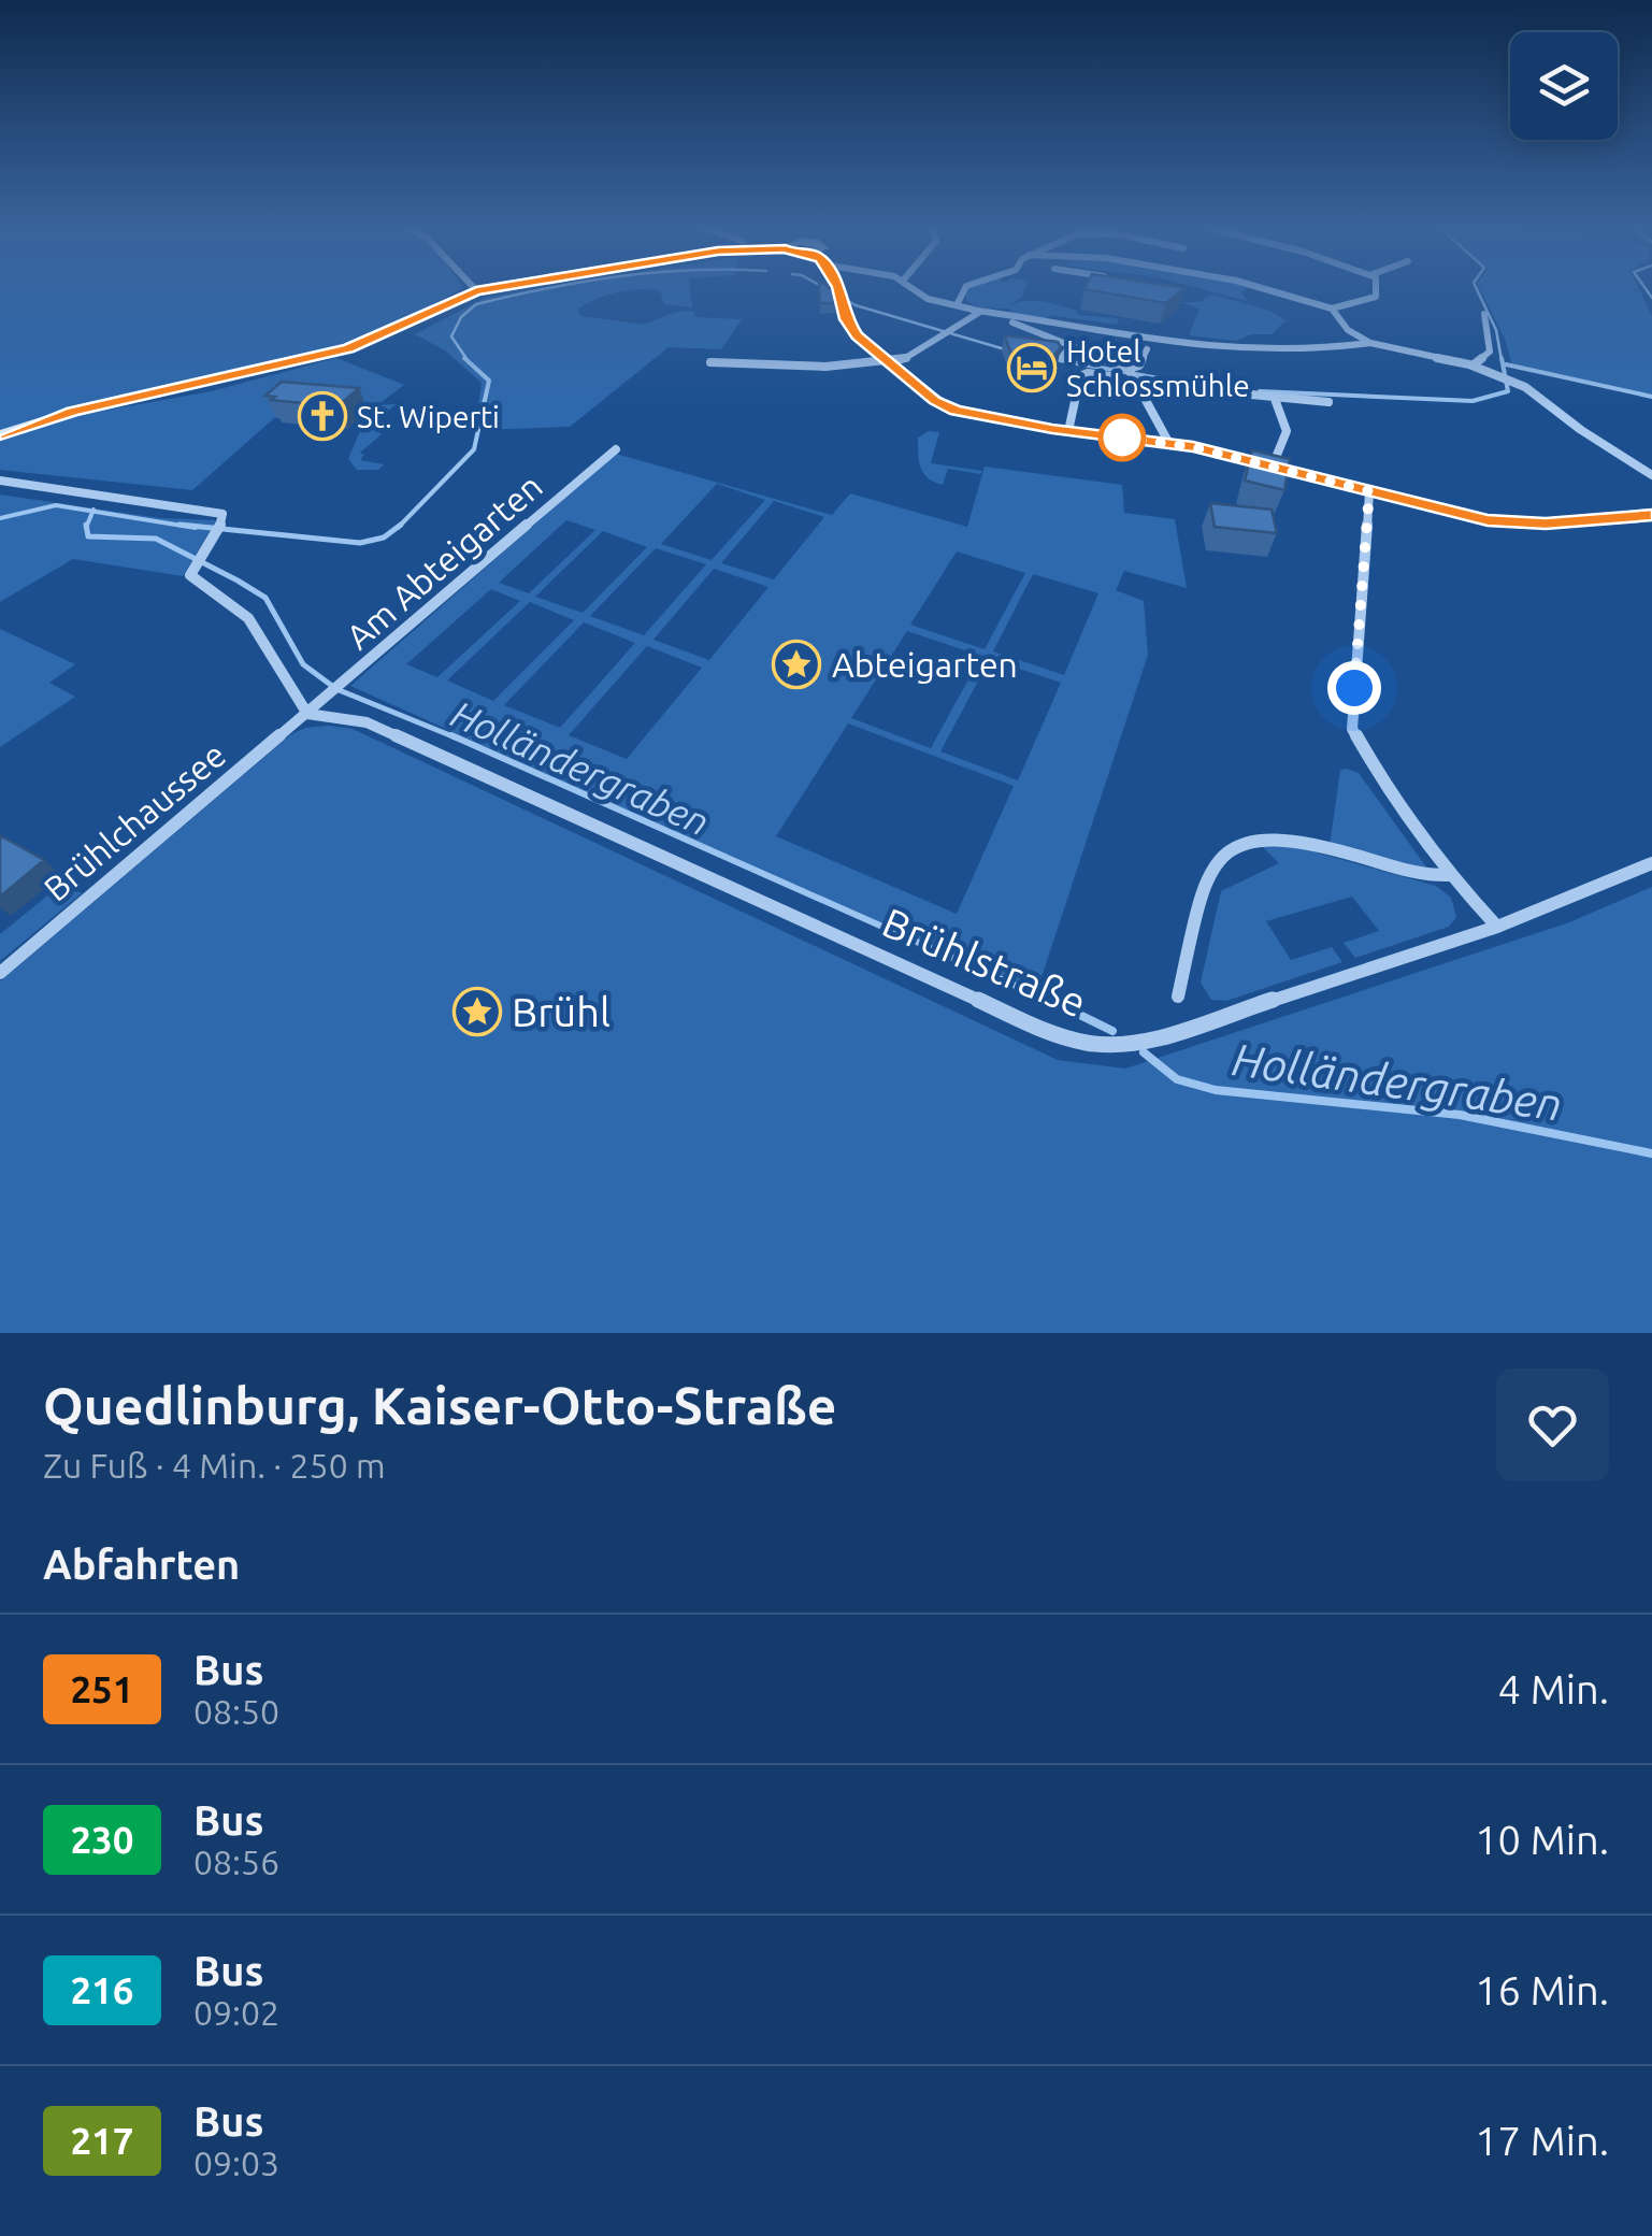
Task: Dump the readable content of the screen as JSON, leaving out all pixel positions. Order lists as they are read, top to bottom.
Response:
{
  "streets": {
    "street": ["Am Abteigarten", "Brühlchaussee", "Brühlstraße"]
  },
  "crossings": [
    ["Am Abteigarten", "Brühlchaussee"],
    ["Am Abteigarten", "Brühlstraße"],
    ["Brühlchaussee", "Brühlstraße"]
  ],
  "water": ["Holländergraben"],
  "places": {
    "hotel": ["Hotel Schlossmühle"],
    "church": ["St. Wiperti"],
    "place": ["Abteigarten", "Brühl"]
  },
  "lines": ["bus line 251"],
  "page": {
    "heading": [
      ["Quedlinburg, Kaiser-Otto-Straße", "Zu Fuß · 4 Min. · 250 m"],
      "Abfahrten"
    ],
    "list": [
      {
        "mark": "251",
        "name": "Bus",
        "note": "08:50",
        "value": "4 Min."
      },
      {
        "mark": "230",
        "name": "Bus",
        "note": "08:56",
        "value": "10 Min."
      },
      {
        "mark": "216",
        "name": "Bus",
        "note": "09:02",
        "value": "16 Min."
      },
      {
        "mark": "217",
        "name": "Bus",
        "note": "09:03",
        "value": "17 Min."
      }
    ]
  }
}
